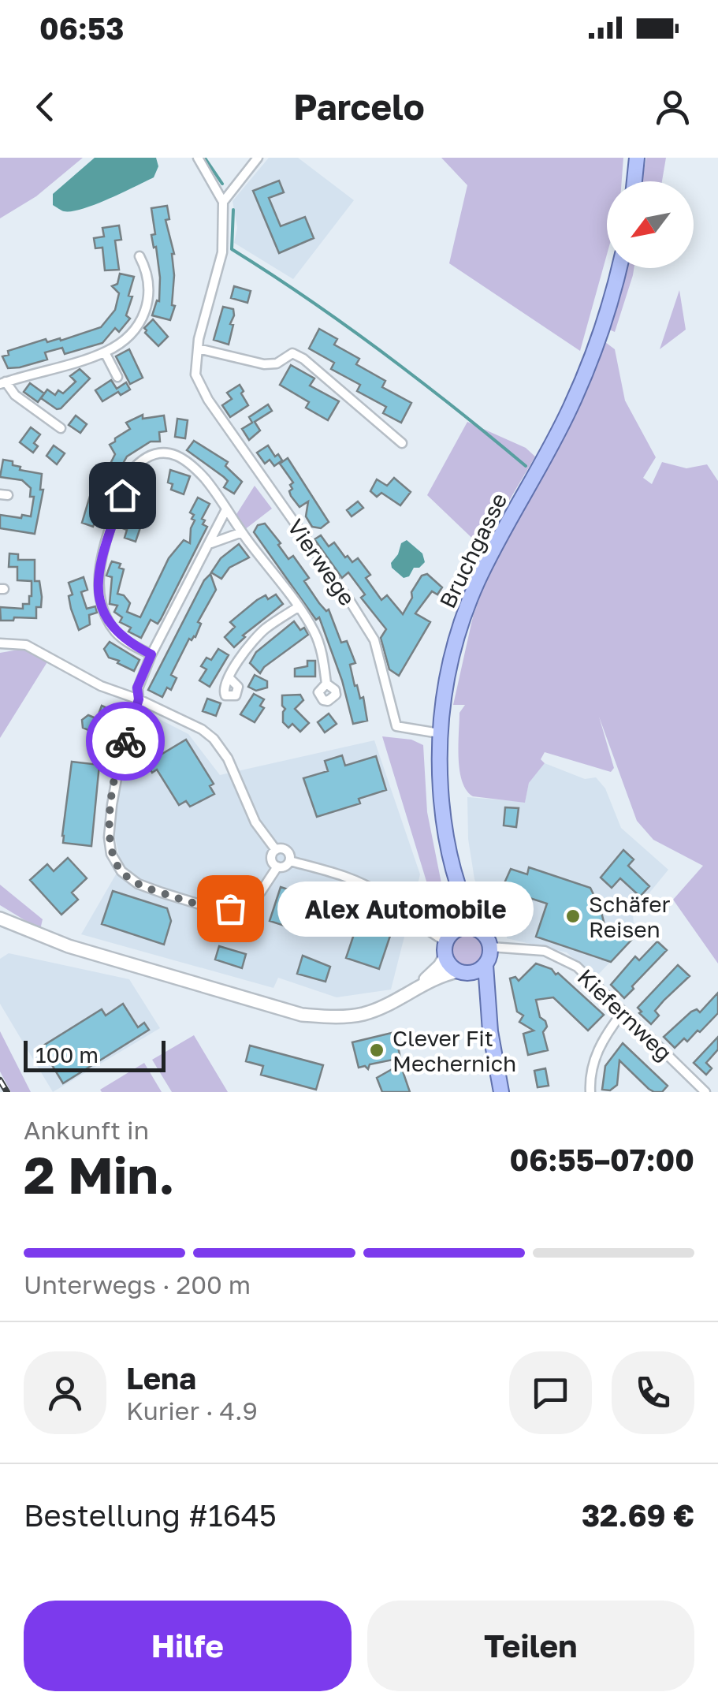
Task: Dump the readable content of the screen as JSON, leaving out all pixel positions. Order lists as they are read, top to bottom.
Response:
{
  "streets": {
    "main road": ["Bruchgasse"],
    "street": ["Vierwege", "Kiefernweg"]
  },
  "crossings": [
    ["Bruchgasse", "Vierwege"],
    ["Bruchgasse", "Kiefernweg"]
  ],
  "places": ["Alex Automobile", "Schäfer Reisen", "Clever Fit Mechernich"],
  "scale_bar": "100 m",
  "north": "bottom left",
  "page": {
    "status": "06:53",
    "header": "Parcelo",
    "bubble": "Alex Automobile",
    "scale": "100 m",
    "heading": ["2 Min.", "Ankunft in", "06:55–07:00"],
    "panel": [
      "Lena",
      "Kurier · 4.9",
      "Bestellung #1645",
      "32.69 €"
    ],
    "bar": "Unterwegs · 200 m",
    "buttons": ["Hilfe", "Teilen"]
  }
}
